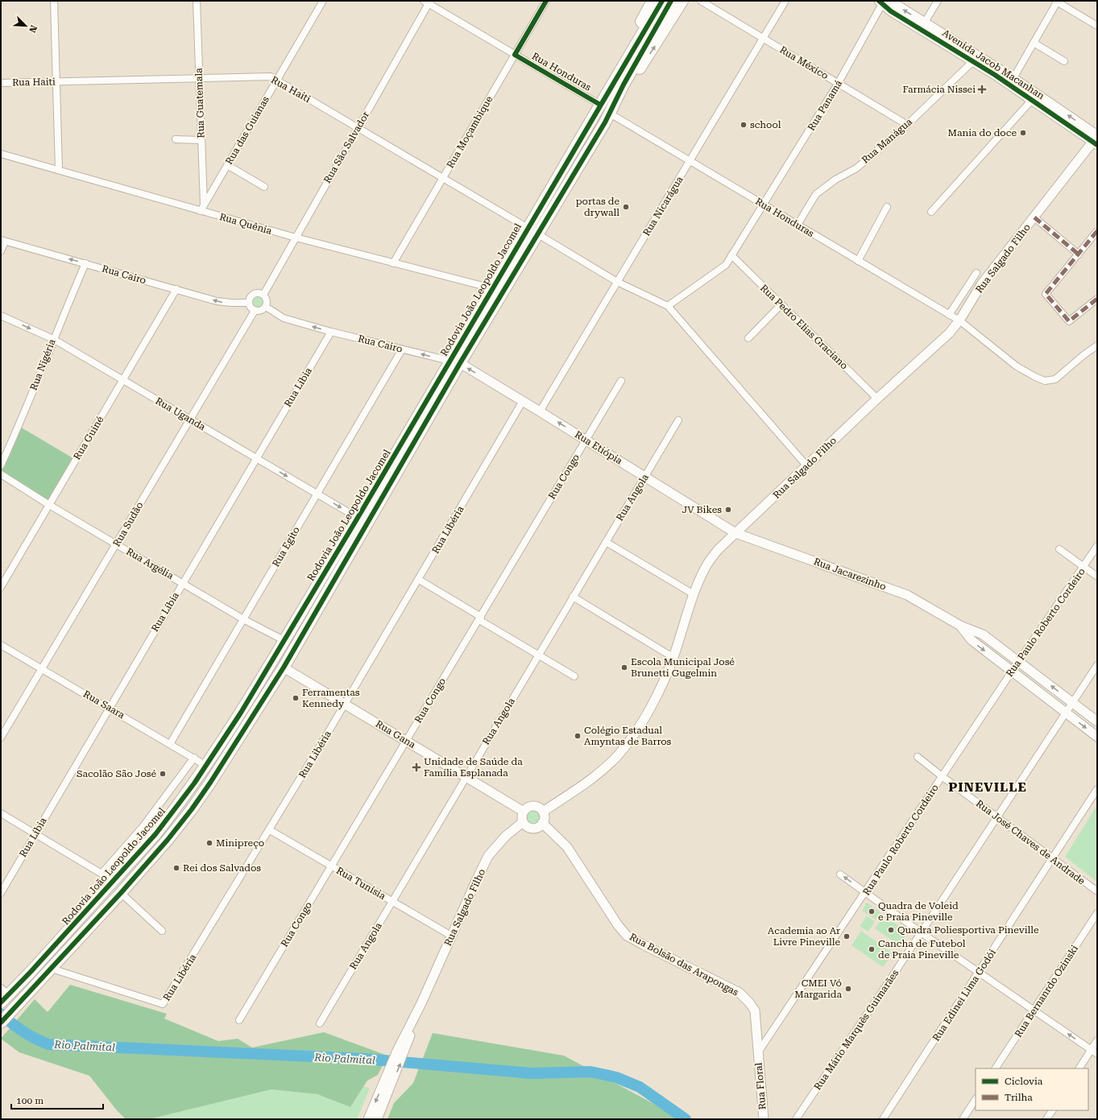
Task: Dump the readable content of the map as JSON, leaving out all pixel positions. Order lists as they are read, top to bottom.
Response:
{
  "streets": {
    "highway": ["Rodovia João Leopoldo Jacomel"],
    "main road": [
      "Avenida Jacob Macanhan",
      "Rua Salgado Filho",
      "Rua Etiópia",
      "Rua Jacarezinho",
      "Rua Gana",
      "Rua Bolsão das Arapongas",
      "Rua Floral"
    ],
    "street": [
      "Rua México",
      "Rua Honduras",
      "Rua Haiti",
      "Rua Guatemala",
      "Rua Panamá",
      "Rua das Guianas",
      "Rua Moçambique",
      "Rua Manágua",
      "Rua São Salvador",
      "Rua Nicarágua",
      "Rua Quênia",
      "Rua Cairo",
      "Rua Pedro Elias Graciano",
      "Rua Nigéria",
      "Rua Líbia",
      "Rua Uganda",
      "Rua Guiné",
      "Rua Congo",
      "Rua Angola",
      "Rua Sudão",
      "Rua Libéria",
      "Rua Egito",
      "Rua Argélia",
      "Rua Paulo Roberto Cordeiro",
      "Rua Saara",
      "Rua José Chaves de Andrade",
      "Rua Tunísia",
      "Rua Bernanrdo Ozinski",
      "Rua Edinei Lima Godói",
      "Rua Mário Marquês Guimarães"
    ]
  },
  "crossings": [
    ["Rua México", "Rua Panamá"],
    ["Rua México", "Rua Manágua"],
    ["Rua México", "Rua Nicarágua"],
    ["Avenida Jacob Macanhan", "Rua Panamá"],
    ["Avenida Jacob Macanhan", "Rua Manágua"],
    ["Avenida Jacob Macanhan", "Rua Salgado Filho"],
    ["Rua Honduras", "Rua Panamá"],
    ["Rua Honduras", "Rua Moçambique"],
    ["Rua Honduras", "Rua Manágua"],
    ["Rua Honduras", "Rua São Salvador"],
    ["Rua Honduras", "Rua Nicarágua"],
    ["Rua Honduras", "Rua Salgado Filho"],
    ["Rua Honduras", "Rodovia João Leopoldo Jacomel"],
    ["Rua Haiti", "Rua Guatemala"],
    ["Rua Haiti", "Rua das Guianas"],
    ["Rua Haiti", "Rua Moçambique"],
    ["Rua Haiti", "Rua São Salvador"],
    ["Rua Haiti", "Rodovia João Leopoldo Jacomel"],
    ["Rua Guatemala", "Rua das Guianas"],
    ["Rua Guatemala", "Rua Quênia"],
    ["Rua das Guianas", "Rua Quênia"],
    ["Rua Moçambique", "Rua Quênia"],
    ["Rua São Salvador", "Rua Quênia"],
    ["Rua São Salvador", "Rua Cairo"],
    ["Rua São Salvador", "Rua Sudão"],
    ["Rua Nicarágua", "Rua Etiópia"],
    ["Rua Quênia", "Rodovia João Leopoldo Jacomel"],
    ["Rua Salgado Filho", "Rua Pedro Elias Graciano"],
    ["Rua Salgado Filho", "Rua Etiópia"],
    ["Rua Salgado Filho", "Rua Jacarezinho"],
    ["Rua Salgado Filho", "Rua Gana"],
    ["Rua Salgado Filho", "Rua Tunísia"],
    ["Rua Salgado Filho", "Rua Bolsão das Arapongas"],
    ["Rua Cairo", "Rodovia João Leopoldo Jacomel"],
    ["Rua Cairo", "Rua Nigéria"],
    ["Rua Cairo", "Rua Líbia"],
    ["Rua Cairo", "Rua Guiné"],
    ["Rua Cairo", "Rua Etiópia"],
    ["Rua Cairo", "Rua Sudão"],
    ["Rua Cairo", "Rua Egito"],
    ["Rodovia João Leopoldo Jacomel", "Rua Uganda"],
    ["Rodovia João Leopoldo Jacomel", "Rua Etiópia"],
    ["Rodovia João Leopoldo Jacomel", "Rua Libéria"],
    ["Rodovia João Leopoldo Jacomel", "Rua Argélia"],
    ["Rodovia João Leopoldo Jacomel", "Rua Saara"],
    ["Rodovia João Leopoldo Jacomel", "Rua Gana"],
    ["Rua Nigéria", "Rua Uganda"],
    ["Rua Líbia", "Rua Uganda"],
    ["Rua Líbia", "Rua Argélia"],
    ["Rua Líbia", "Rua Saara"],
    ["Rua Uganda", "Rua Guiné"],
    ["Rua Uganda", "Rua Sudão"],
    ["Rua Uganda", "Rua Egito"],
    ["Rua Guiné", "Rua Argélia"],
    ["Rua Etiópia", "Rua Congo"],
    ["Rua Etiópia", "Rua Angola"],
    ["Rua Etiópia", "Rua Libéria"],
    ["Rua Etiópia", "Rua Jacarezinho"],
    ["Rua Congo", "Rua Gana"],
    ["Rua Congo", "Rua Tunísia"],
    ["Rua Angola", "Rua Gana"],
    ["Rua Angola", "Rua Tunísia"],
    ["Rua Sudão", "Rua Argélia"],
    ["Rua Sudão", "Rua Saara"],
    ["Rua Libéria", "Rua Gana"],
    ["Rua Libéria", "Rua Tunísia"],
    ["Rua Egito", "Rua Argélia"],
    ["Rua Egito", "Rua Saara"],
    ["Rua Jacarezinho", "Rua Paulo Roberto Cordeiro"],
    ["Rua Jacarezinho", "Rua Mário Marquês Guimarães"],
    ["Rua Paulo Roberto Cordeiro", "Rua José Chaves de Andrade"],
    ["Rua Paulo Roberto Cordeiro", "Rua Bolsão das Arapongas"],
    ["Rua Paulo Roberto Cordeiro", "Rua Floral"],
    ["Rua Gana", "Rua Bolsão das Arapongas"],
    ["Rua José Chaves de Andrade", "Rua Edinei Lima Godói"],
    ["Rua José Chaves de Andrade", "Rua Mário Marquês Guimarães"],
    ["Rua Bolsão das Arapongas", "Rua Floral"]
  ],
  "one_way": ["Rua Cairo", "Rua Uganda", "Rua Etiópia"],
  "districts": ["PINEVILLE"],
  "water": ["Rio Palmital"],
  "places": {
    "health": ["Farmácia Nissei", "Unidade de Saúde da Família Esplanada"],
    "other": [
      "school",
      "Mania do doce",
      "portas de drywall",
      "JV Bikes",
      "Escola Municipal José Brunetti Gugelmin",
      "Ferramentas Kennedy",
      "Colégio Estadual Amyntas de Barros",
      "Sacolão São José",
      "Minipreço",
      "Rei dos Salvados",
      "Quadra de Voleid e Praia Pineville",
      "Quadra Poliesportiva Pineville",
      "Academia ao Ar Livre Pineville",
      "Cancha de Futebol de Praia Pineville",
      "CMEI Vó Margarida"
    ]
  },
  "legend": ["Ciclovia", "Trilha"],
  "scale_bar": "100 m",
  "north": "bottom right"
}
